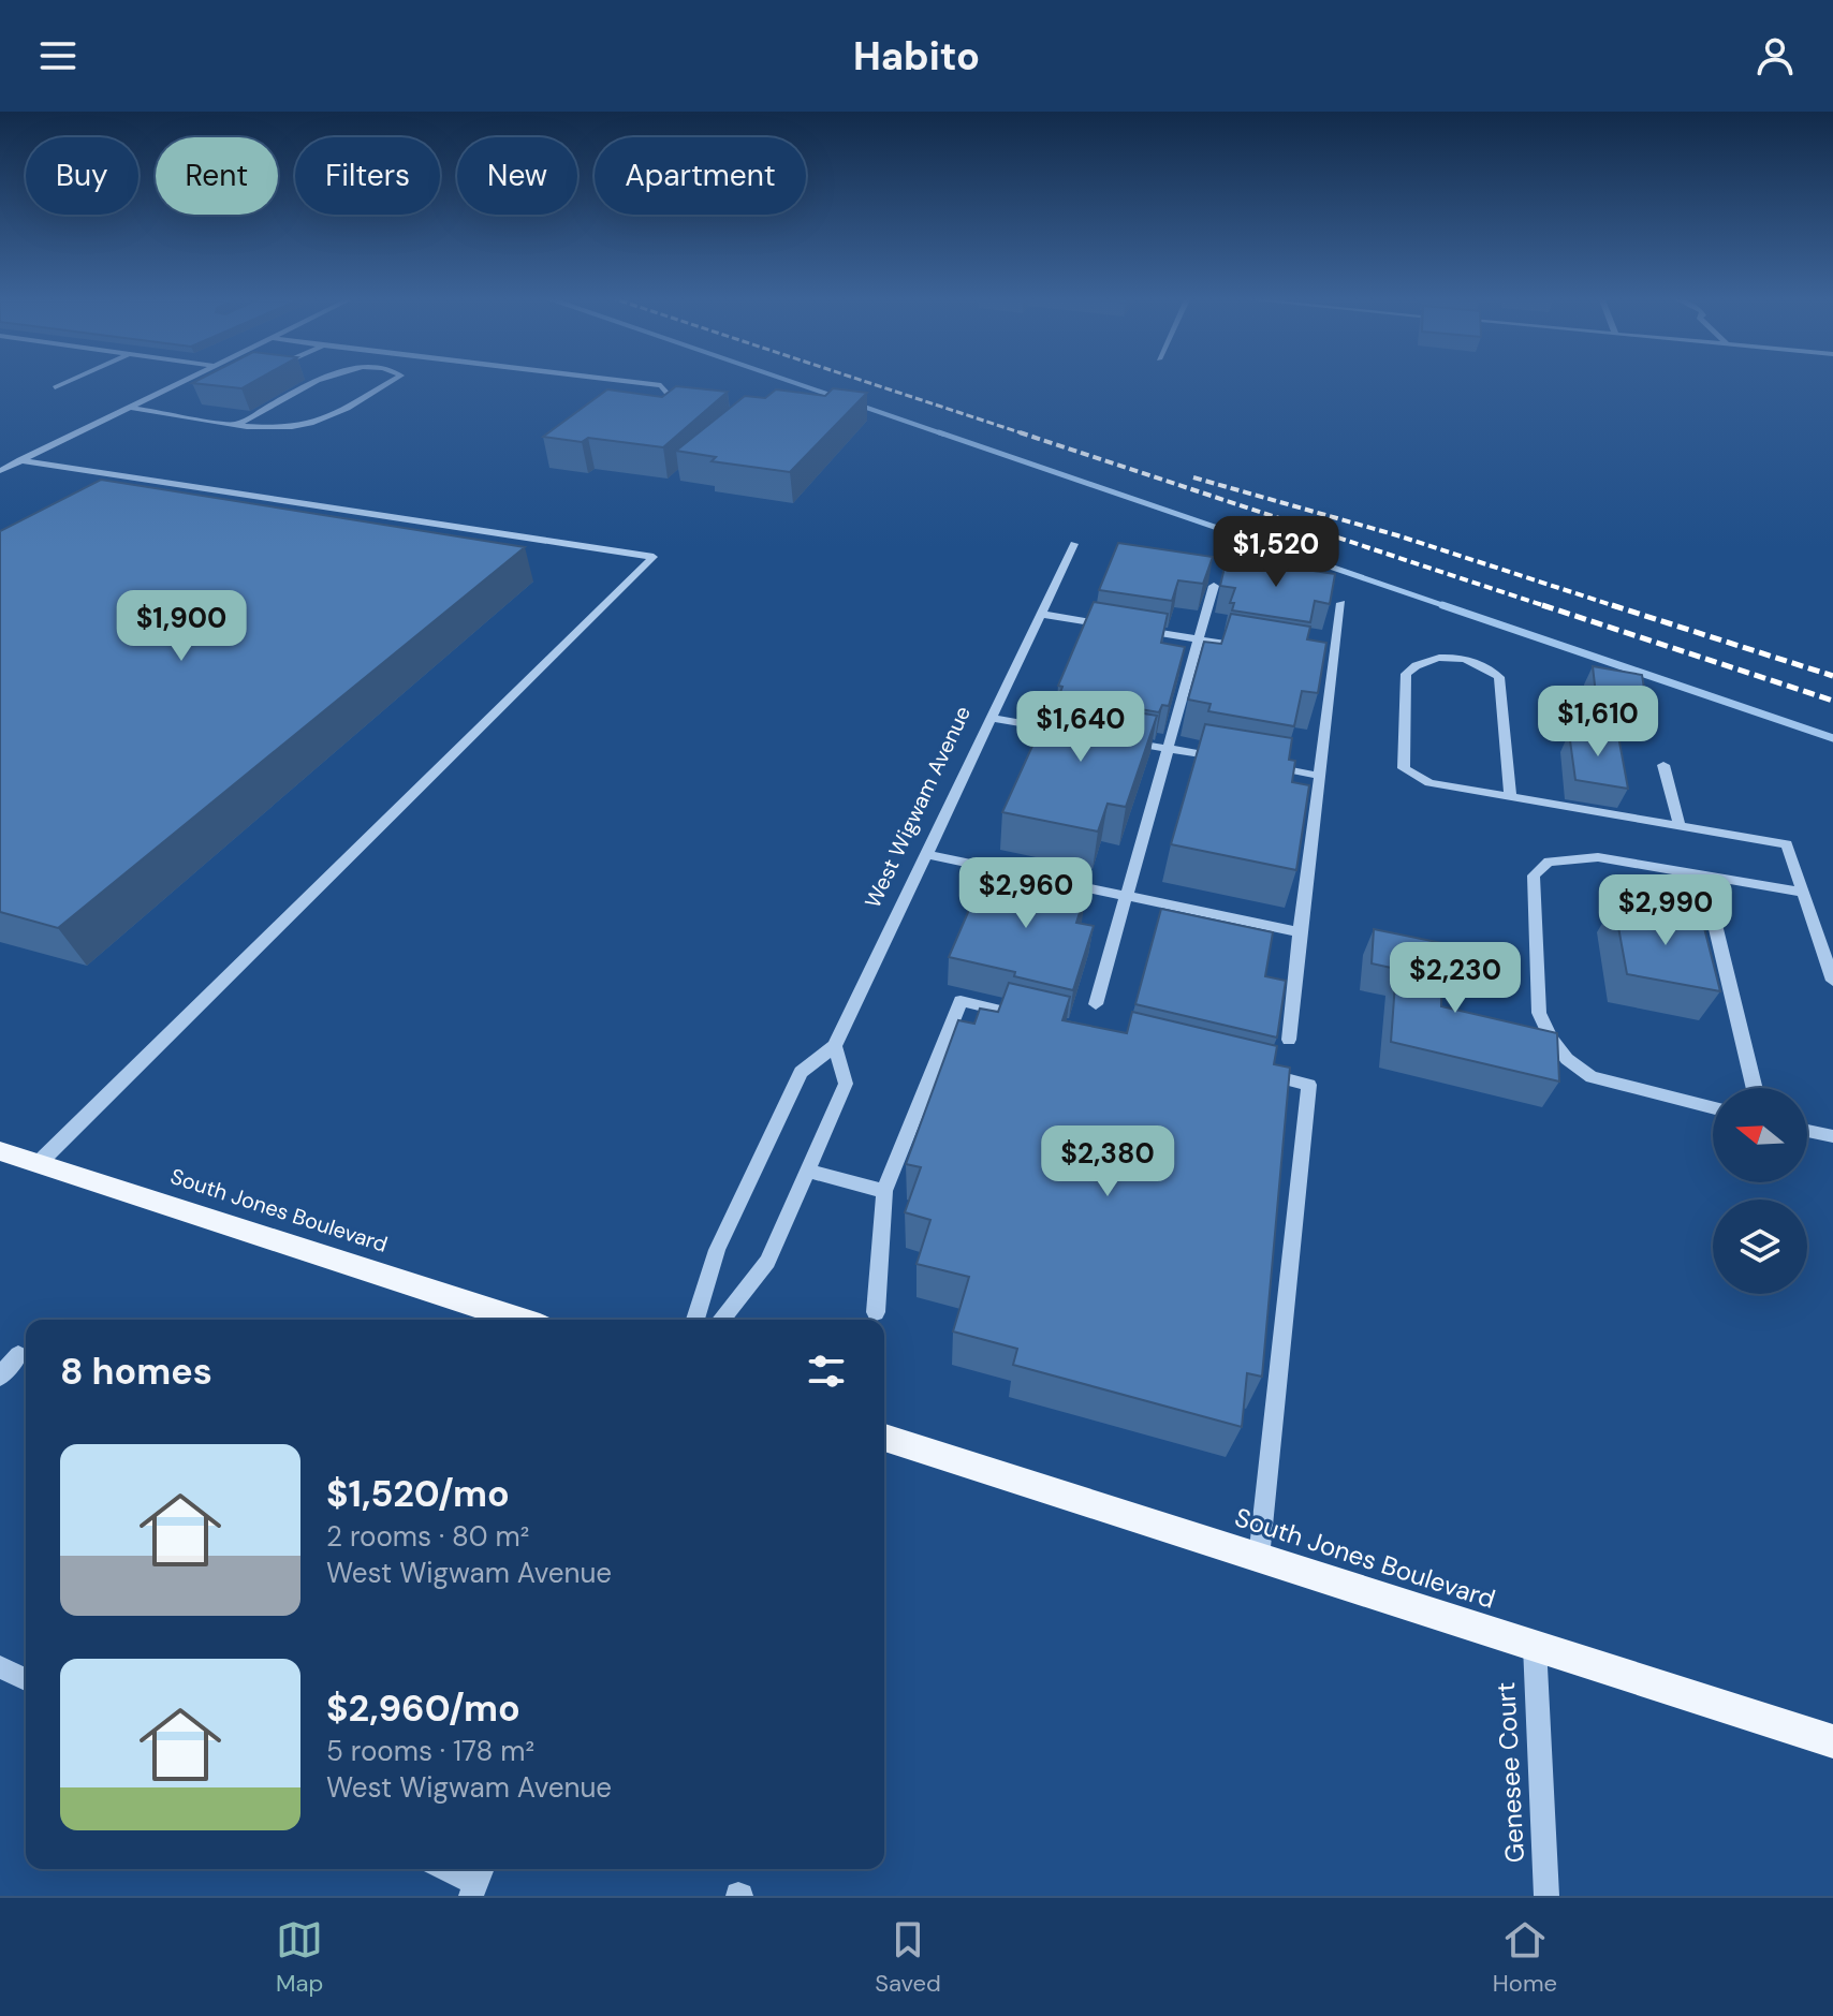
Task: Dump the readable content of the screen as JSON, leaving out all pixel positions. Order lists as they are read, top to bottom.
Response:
{
  "streets": {
    "main road": ["South Jones Boulevard"],
    "street": ["West Wigwam Avenue", "Genesee Court"]
  },
  "crossings": [
    ["South Jones Boulevard", "Genesee Court"]
  ],
  "north": "left",
  "page": {
    "header": "Habito",
    "chip": [
      "Buy",
      "Rent",
      "Filters",
      "New",
      "Apartment"
    ],
    "price": [
      "$1,520",
      "$1,900",
      "$1,610",
      "$1,640",
      "$2,960",
      "$2,990",
      "$2,230",
      "$2,380"
    ],
    "heading": "8 homes",
    "list": [
      {
        "name": "$1,520/mo",
        "note": "2 rooms · 80 m² · West Wigwam Avenue"
      },
      {
        "name": "$2,960/mo",
        "note": "5 rooms · 178 m² · West Wigwam Avenue"
      }
    ],
    "tabs": ["Map", "Saved", "Home"]
  }
}
